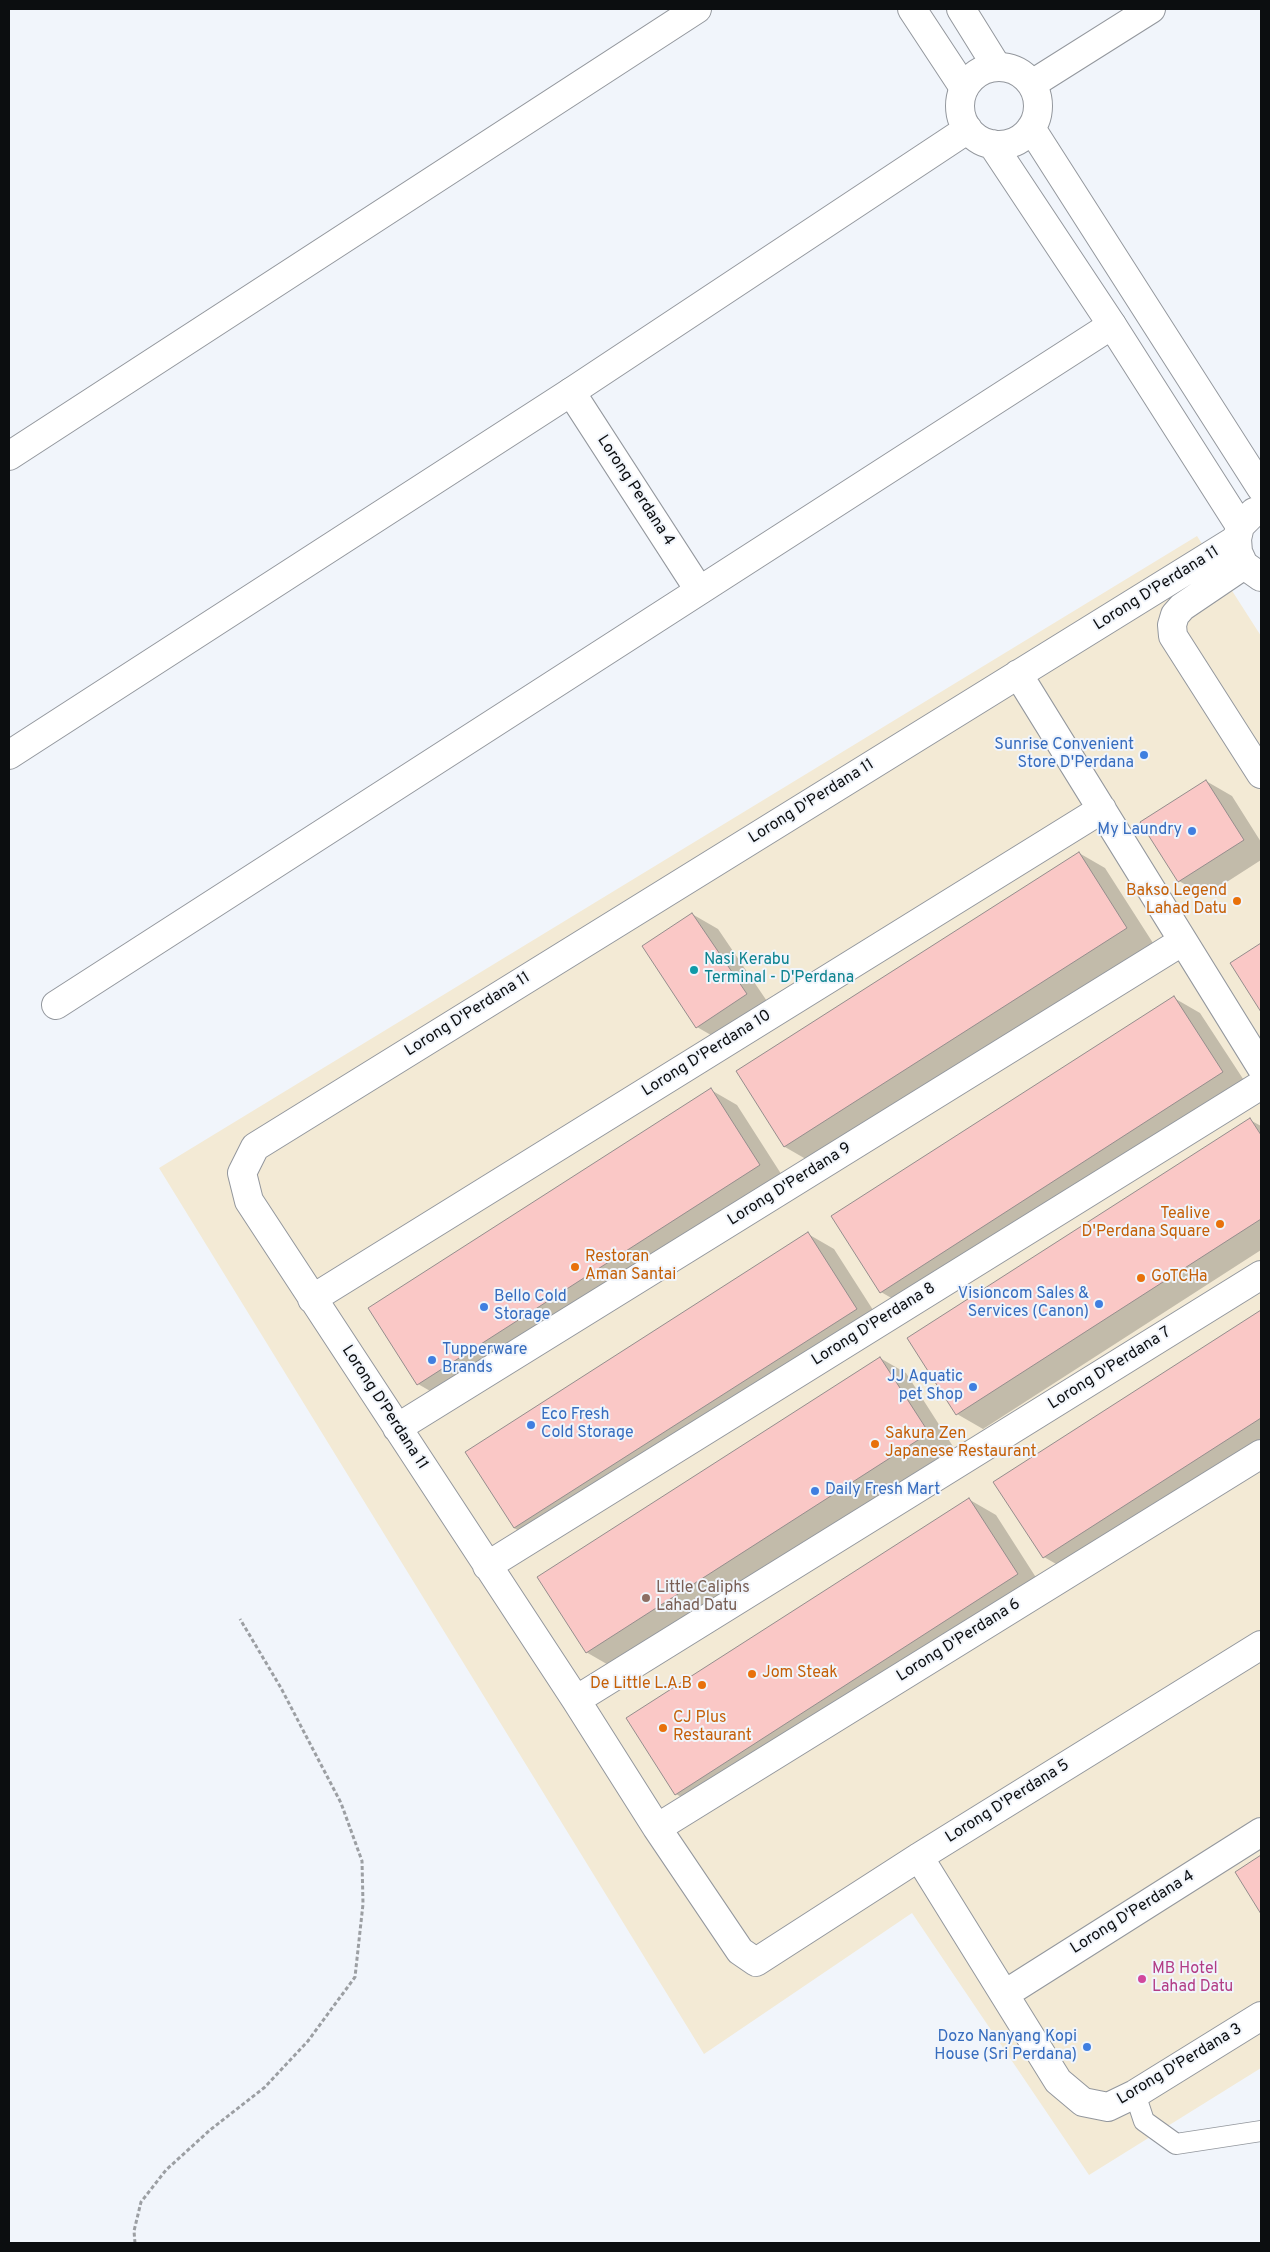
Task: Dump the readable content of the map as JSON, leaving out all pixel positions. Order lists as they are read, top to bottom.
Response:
{
  "streets": {
    "street": [
      "Lorong Perdana 4",
      "Lorong D'Perdana 11",
      "Lorong D'Perdana 10",
      "Lorong D'Perdana 9",
      "Lorong D'Perdana 8",
      "Lorong D'Perdana 7",
      "Lorong D'Perdana 6",
      "Lorong D'Perdana 5",
      "Lorong D'Perdana 4",
      "Lorong D'Perdana 3"
    ]
  },
  "crossings": [
    ["Lorong D'Perdana 11", "Lorong D'Perdana 10"],
    ["Lorong D'Perdana 11", "Lorong D'Perdana 9"],
    ["Lorong D'Perdana 11", "Lorong D'Perdana 8"],
    ["Lorong D'Perdana 11", "Lorong D'Perdana 7"],
    ["Lorong D'Perdana 11", "Lorong D'Perdana 6"],
    ["Lorong D'Perdana 11", "Lorong D'Perdana 5"],
    ["Lorong D'Perdana 5", "Lorong D'Perdana 3"],
    ["Lorong D'Perdana 4", "Lorong D'Perdana 3"]
  ],
  "places": [
    "Sunrise Convenient Store D'Perdana",
    "My Laundry",
    "Bakso Legend Lahad Datu",
    "Nasi Kerabu Terminal - D'Perdana",
    "Tealive D'Perdana Square",
    "Restoran Aman Santai",
    "GoTCHa",
    "Visioncom Sales & Services (Canon)",
    "Bello Cold Storage",
    "Tupperware Brands",
    "JJ Aquatic pet Shop",
    "Eco Fresh Cold Storage",
    "Sakura Zen Japanese Restaurant",
    "Daily Fresh Mart",
    "Little Caliphs Lahad Datu",
    "Jom Steak",
    "De Little L.A.B",
    "CJ Plus Restaurant",
    "MB Hotel Lahad Datu",
    "Dozo Nanyang Kopi House (Sri Perdana)"
  ]
}
